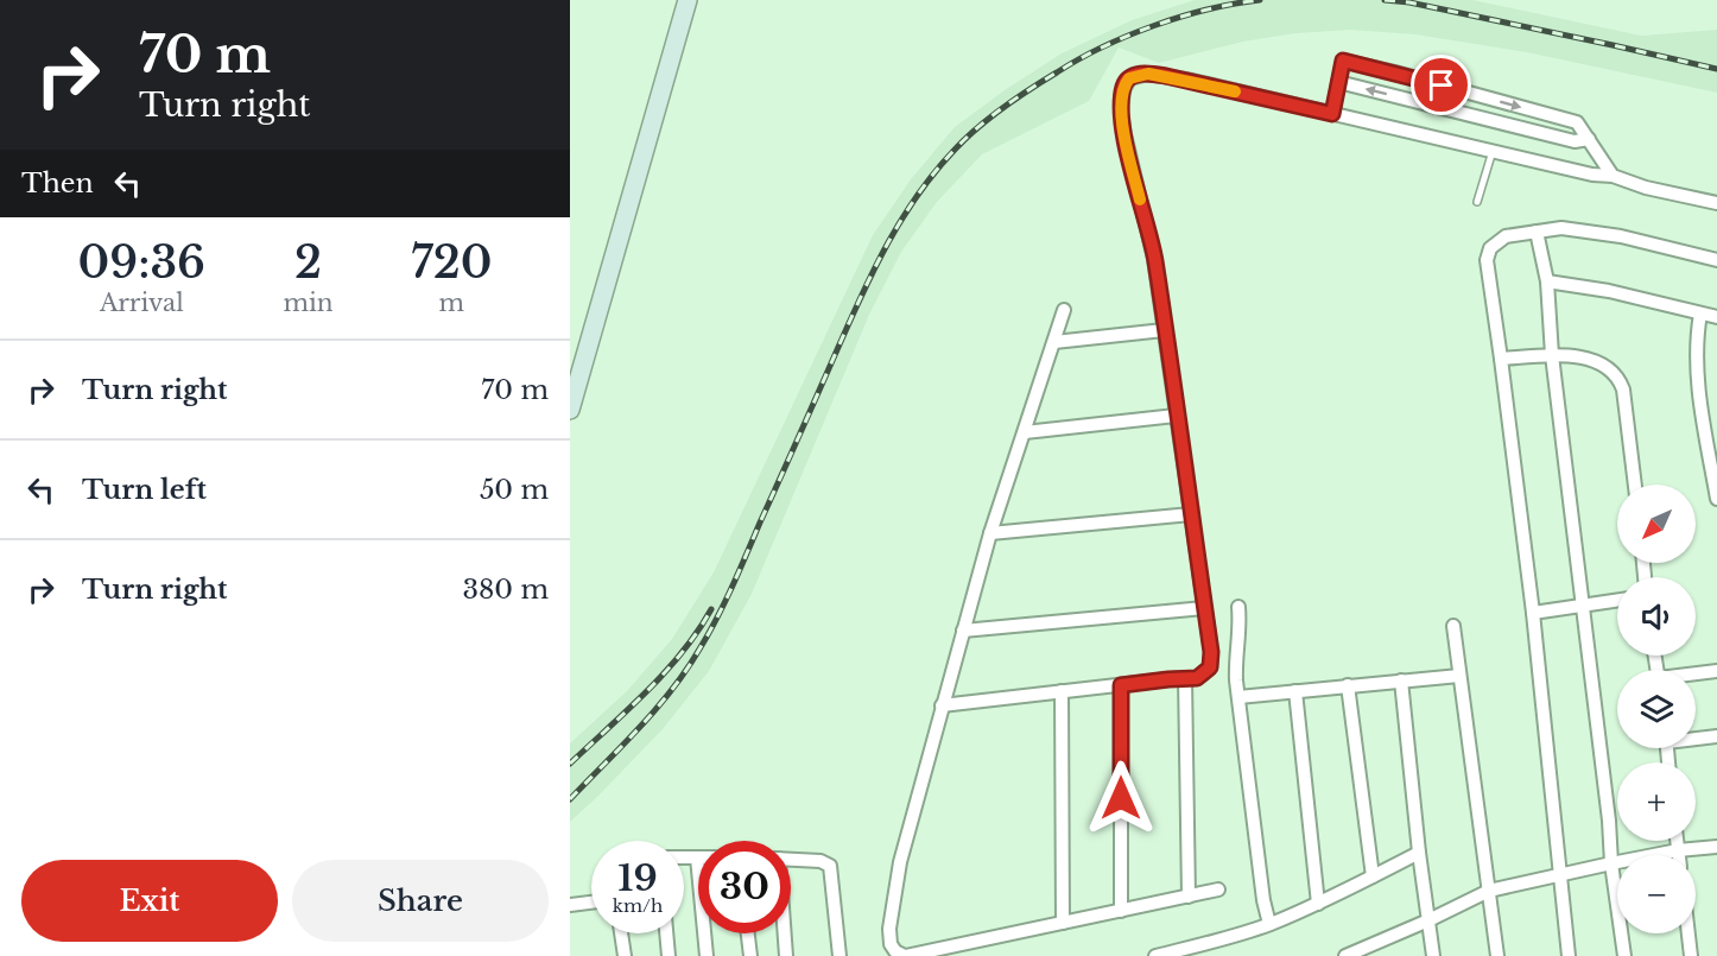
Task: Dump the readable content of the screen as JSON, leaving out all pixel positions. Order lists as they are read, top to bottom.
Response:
{
  "north": "bottom left",
  "page": {
    "turn": ["70 m", "Turn right"],
    "then": "Then",
    "eta": [
      "09:36",
      "Arrival",
      "2",
      "min",
      "720",
      "m"
    ],
    "list": [
      {
        "name": "Turn right",
        "value": "70 m"
      },
      {
        "name": "Turn left",
        "value": "50 m"
      },
      {
        "name": "Turn right",
        "value": "380 m"
      }
    ],
    "map_buttons": ["+", "−"],
    "speed": "19 km/h",
    "limit": "30",
    "buttons": ["Exit", "Share"]
  }
}
